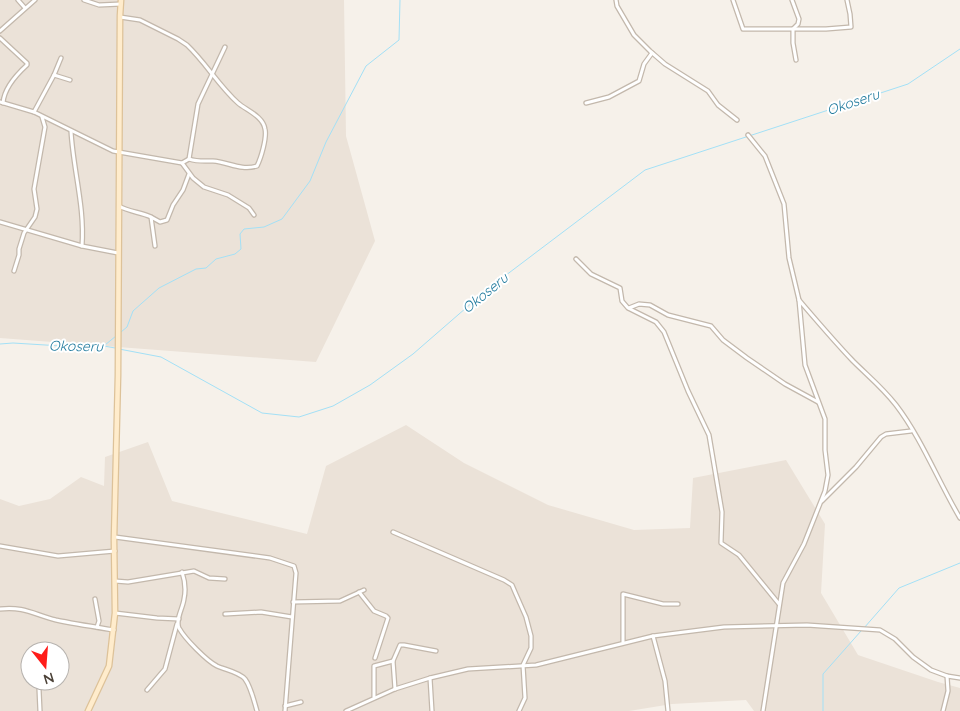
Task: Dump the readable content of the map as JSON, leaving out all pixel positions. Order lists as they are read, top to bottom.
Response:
{
  "water": ["Okoseru"],
  "north": "bottom"
}
